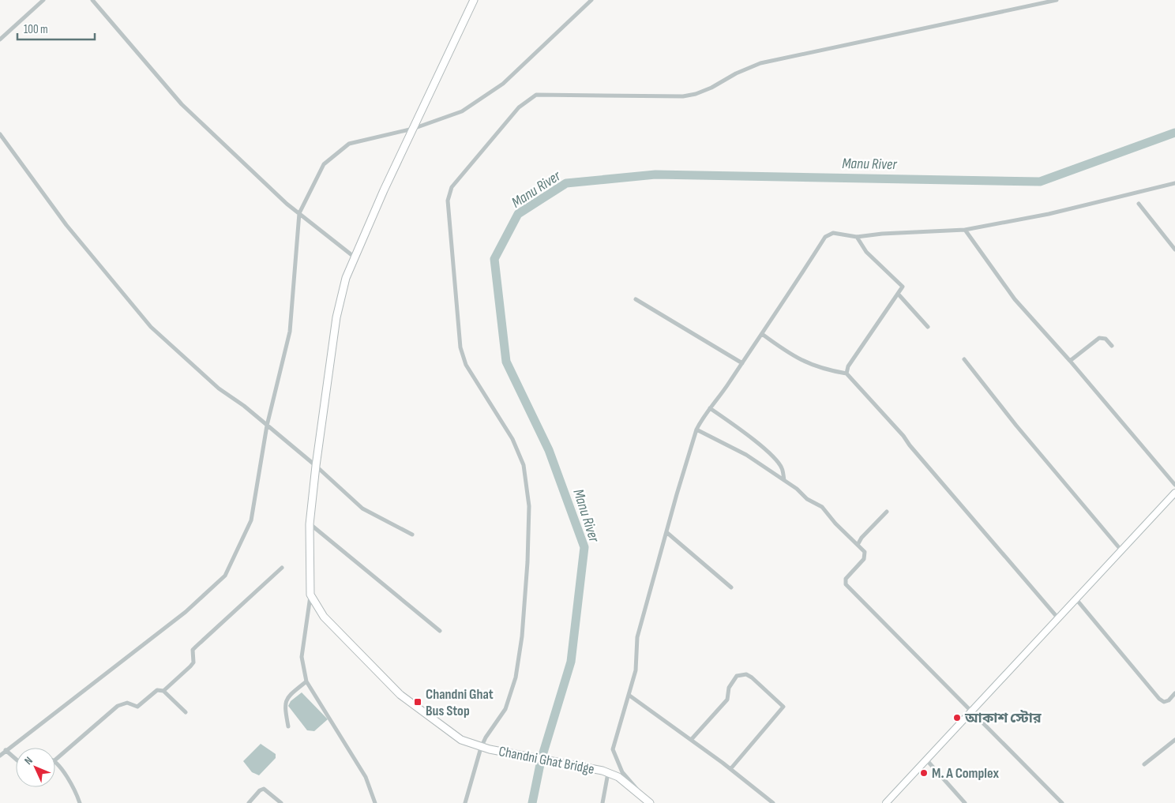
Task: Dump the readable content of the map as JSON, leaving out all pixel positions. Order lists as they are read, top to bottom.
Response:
{
  "streets": {
    "highway": ["Chandni Ghat Bridge"]
  },
  "water": ["Manu River"],
  "places": {
    "transit": ["Chandni Ghat Bus Stop"],
    "other": ["আকাশ স্টোর", "M. A Complex"]
  },
  "scale_bar": "100 m",
  "north": "top left"
}
